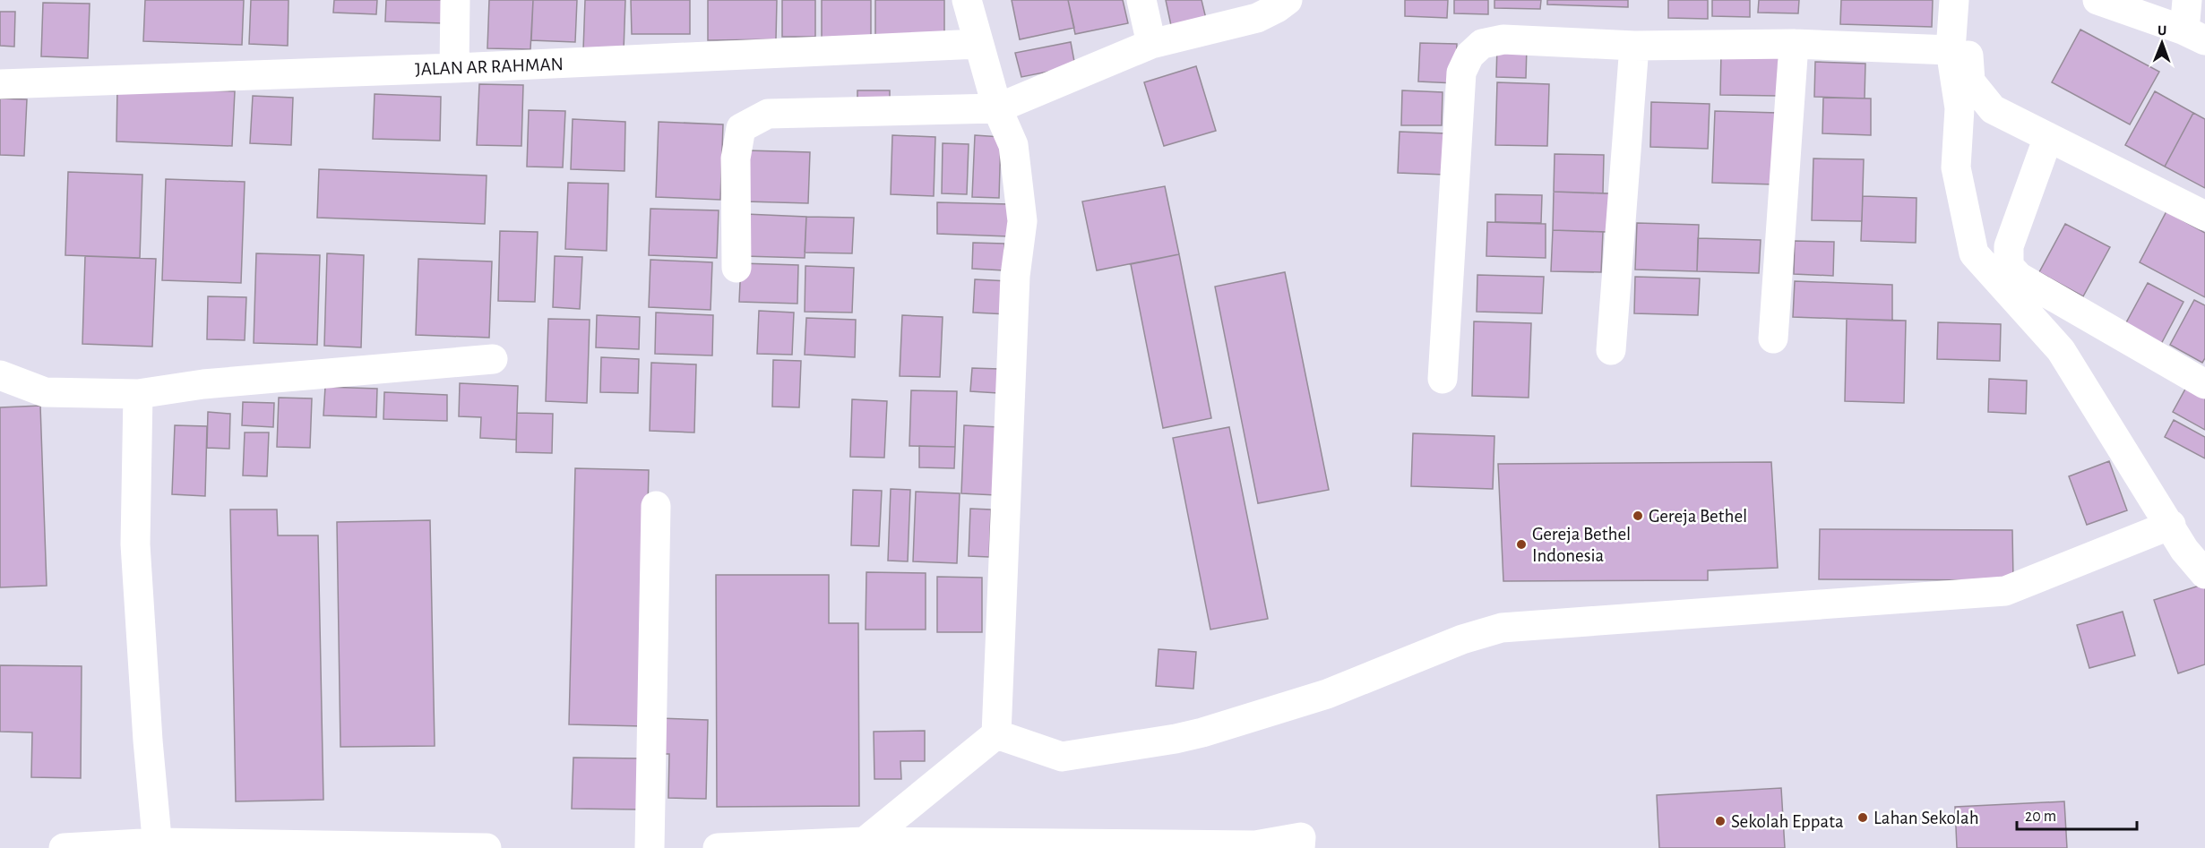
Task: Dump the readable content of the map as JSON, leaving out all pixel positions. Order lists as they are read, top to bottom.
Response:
{
  "streets": {
    "street": ["JALAN AR RAHMAN"]
  },
  "places": [
    "Gereja Bethel",
    "Gereja Bethel Indonesia",
    "Lahan Sekolah",
    "Sekolah Eppata"
  ],
  "scale_bar": "20 m",
  "north": "top"
}
